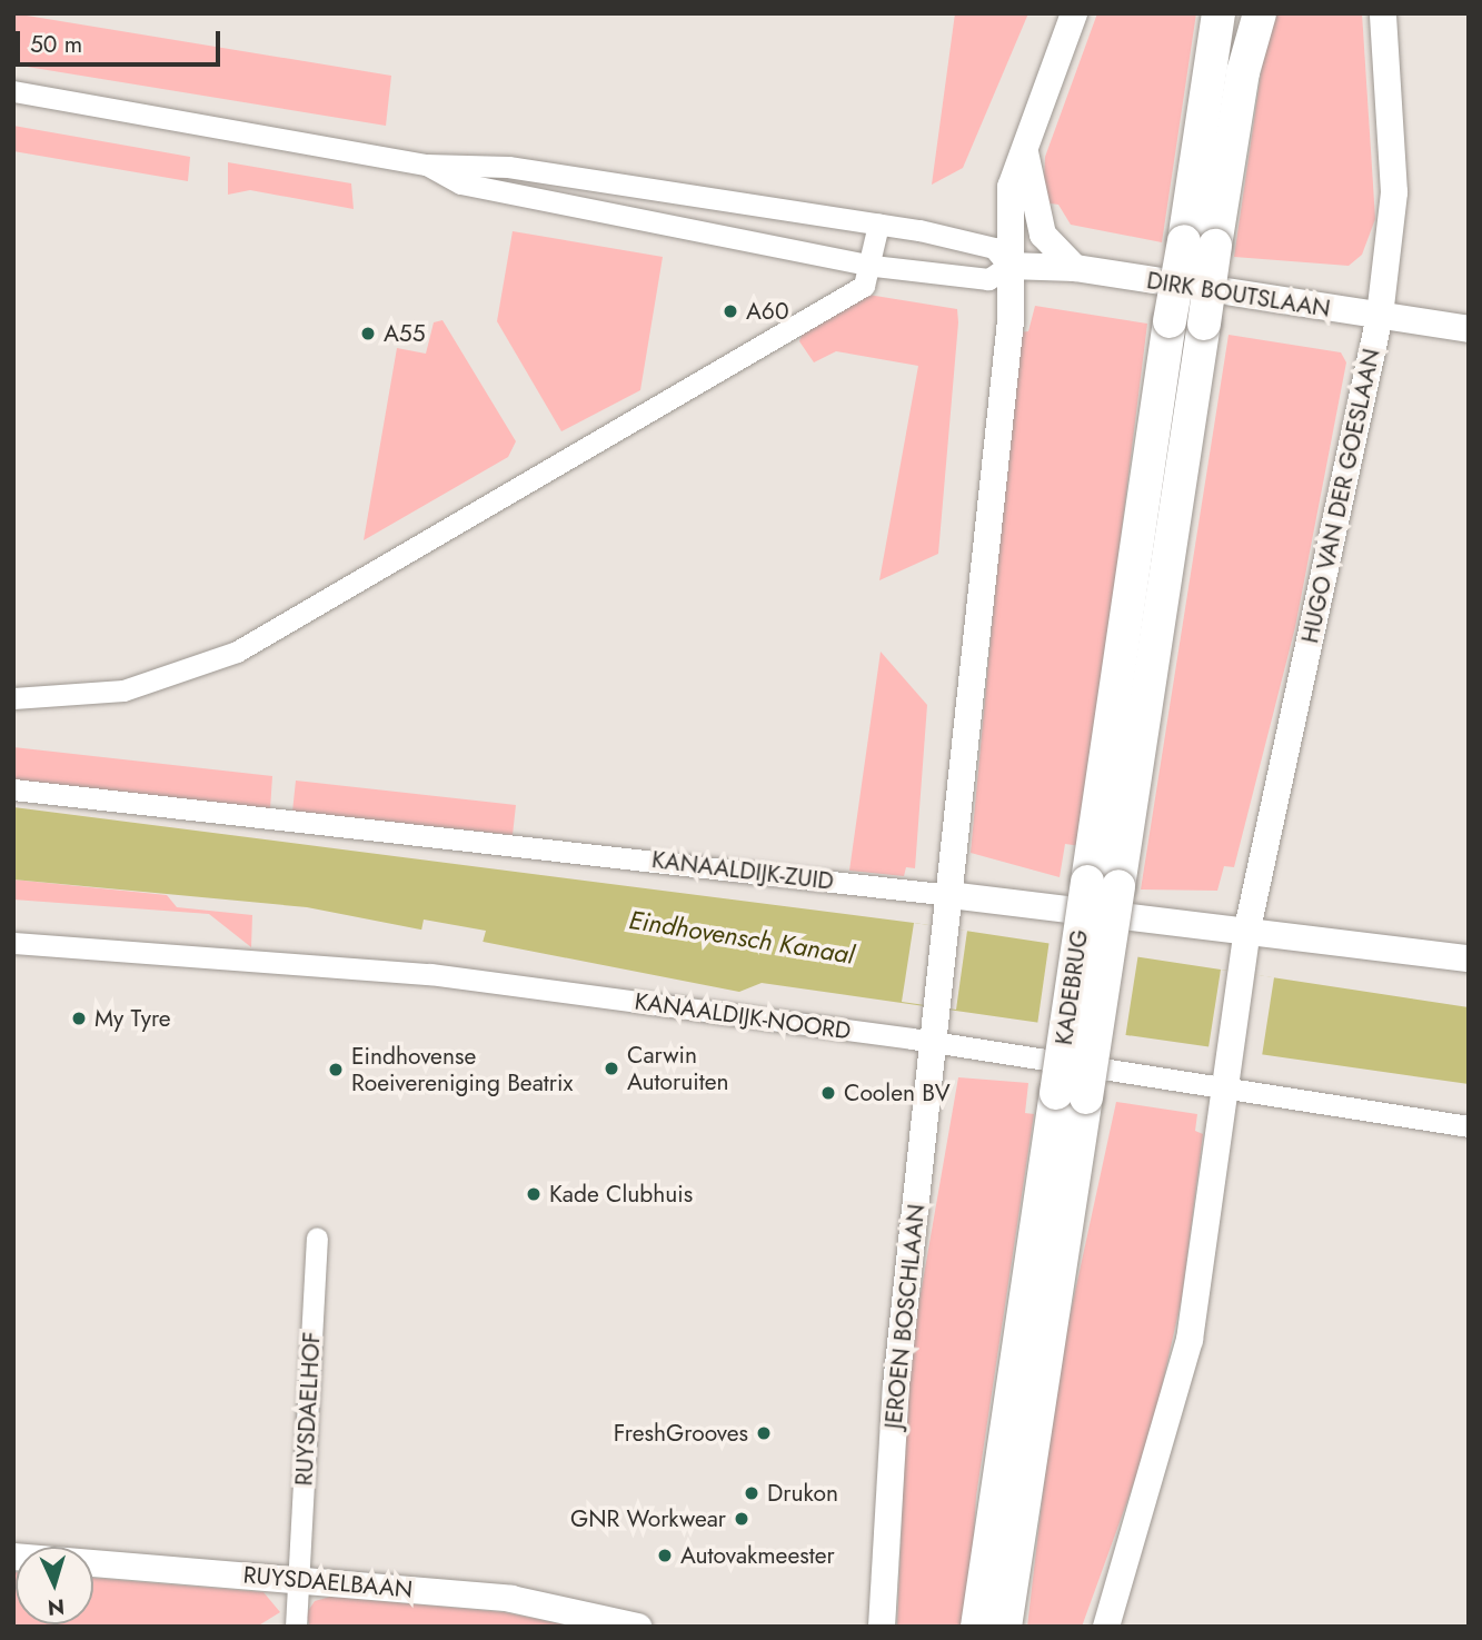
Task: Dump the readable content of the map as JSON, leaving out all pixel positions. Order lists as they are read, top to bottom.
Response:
{
  "streets": {
    "main road": ["KADEBRUG"],
    "street": [
      "DIRK BOUTSLAAN",
      "HUGO VAN DER GOESLAAN",
      "KANAALDIJK-ZUID",
      "KANAALDIJK-NOORD",
      "JEROEN BOSCHLAAN",
      "RUYSDAELHOF",
      "RUYSDAELBAAN"
    ]
  },
  "crossings": [
    ["DIRK BOUTSLAAN", "HUGO VAN DER GOESLAAN"],
    ["HUGO VAN DER GOESLAAN", "KANAALDIJK-ZUID"],
    ["HUGO VAN DER GOESLAAN", "KANAALDIJK-NOORD"],
    ["KANAALDIJK-ZUID", "JEROEN BOSCHLAAN"],
    ["KANAALDIJK-NOORD", "JEROEN BOSCHLAAN"],
    ["RUYSDAELHOF", "RUYSDAELBAAN"]
  ],
  "water": ["Eindhovensch Kanaal"],
  "places": [
    "A60",
    "A55",
    "My Tyre",
    "Carwin Autoruiten",
    "Eindhovense Roeivereniging Beatrix",
    "Coolen BV",
    "Kade Clubhuis",
    "FreshGrooves",
    "Drukon",
    "GNR Workwear",
    "Autovakmeester"
  ],
  "scale_bar": "50 m",
  "north": "bottom"
}
